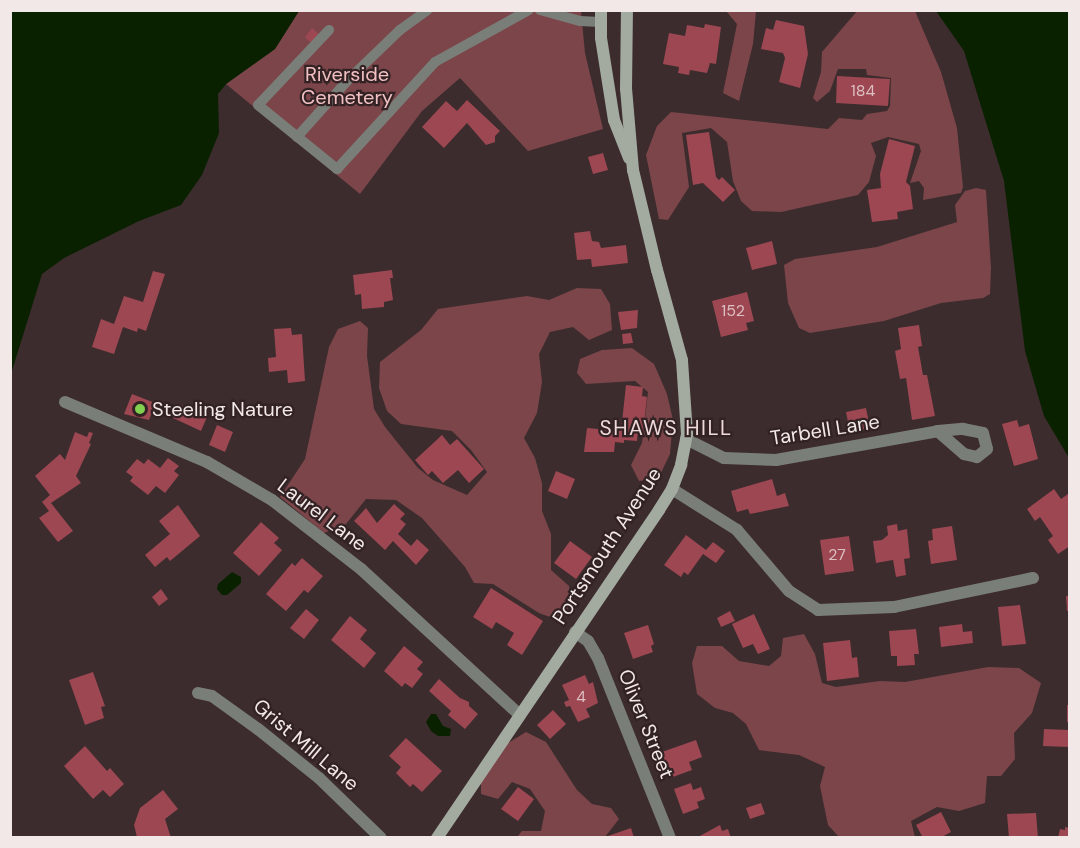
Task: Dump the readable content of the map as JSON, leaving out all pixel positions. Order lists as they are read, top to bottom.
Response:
{
  "streets": {
    "main road": ["Portsmouth Avenue"],
    "street": [
      "Tarbell Lane",
      "Laurel Lane",
      "Oliver Street",
      "Grist Mill Lane"
    ]
  },
  "crossings": [
    ["Tarbell Lane", "Portsmouth Avenue"],
    ["Laurel Lane", "Portsmouth Avenue"],
    ["Portsmouth Avenue", "Oliver Street"]
  ],
  "districts": ["SHAWS HILL"],
  "parks": ["Riverside Cemetery"],
  "places": ["Steeling Nature"],
  "house_numbers": [
    "184",
    "152",
    "27",
    "4"
  ]
}
